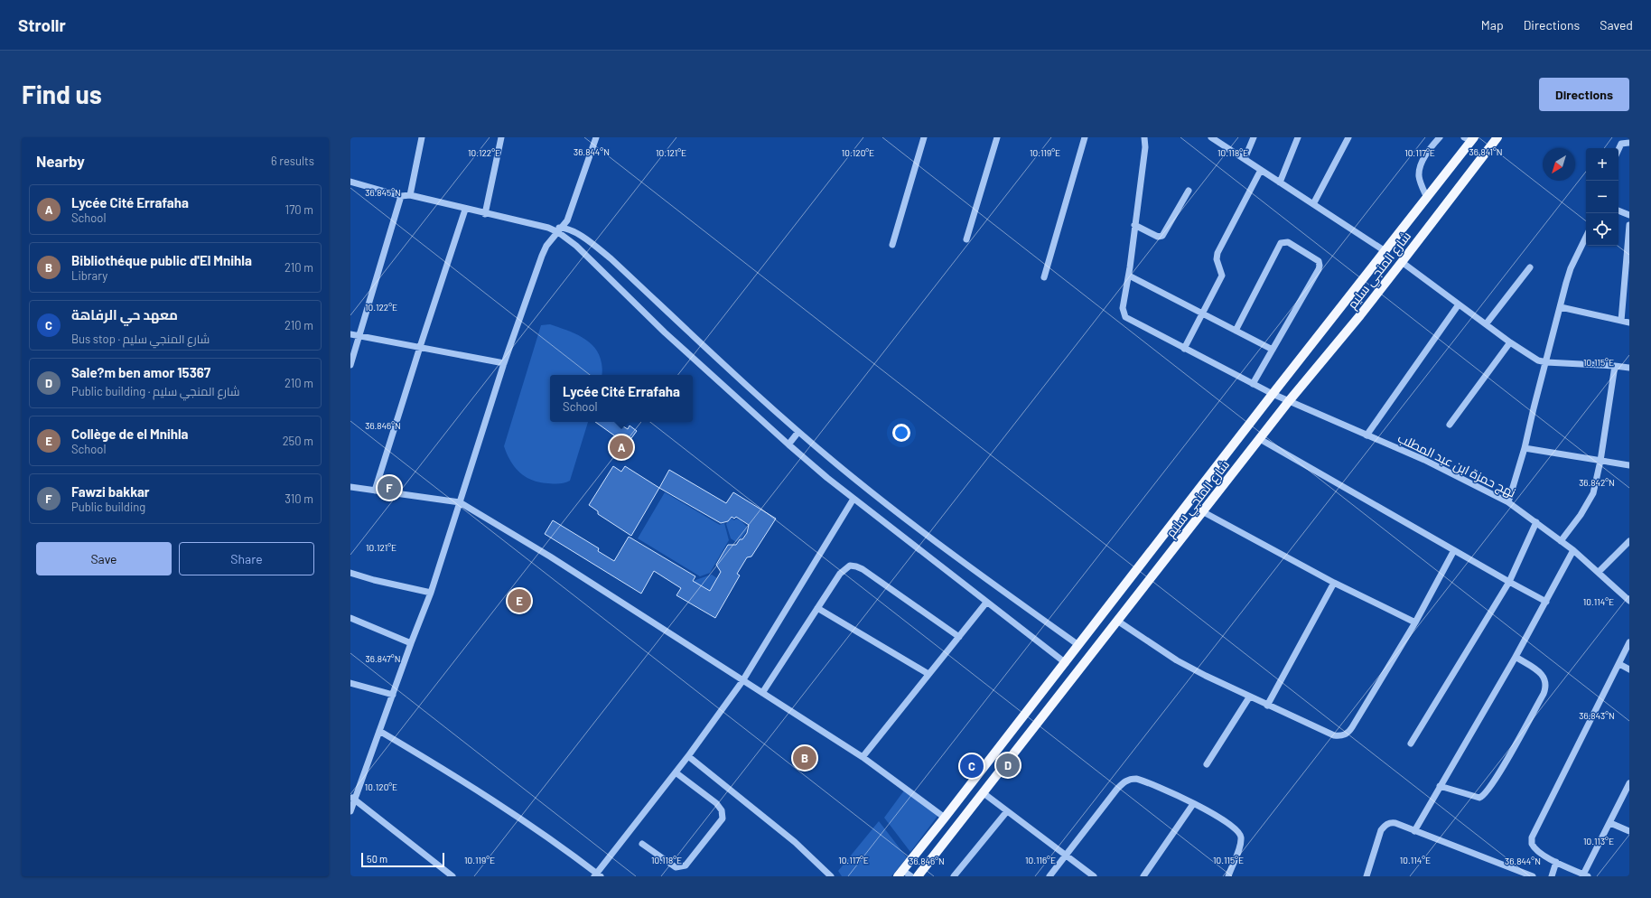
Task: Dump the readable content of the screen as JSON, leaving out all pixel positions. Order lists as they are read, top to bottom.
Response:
{
  "streets": {
    "main road": ["شارع المنجي سليم"],
    "street": ["نهج حمزة ابن عبد المطلب"]
  },
  "crossings": [
    ["شارع المنجي سليم", "نهج حمزة ابن عبد المطلب"]
  ],
  "scale_bar": "50 m",
  "north": "bottom left",
  "page": {
    "header": "Strollr",
    "nav": ["Map", "Directions", "Saved"],
    "buttons": [
      "Directions",
      ["Save", "Share"]
    ],
    "title": "Find us",
    "heading": ["Nearby", "6 results"],
    "map_buttons": ["+", "−"],
    "list": [
      {
        "mark": "A",
        "name": "Lycée Cité Errafaha",
        "note": "School",
        "value": "170 m"
      },
      {
        "mark": "B",
        "name": "Bibliothéque public d'El Mnihla",
        "note": "Library",
        "value": "210 m"
      },
      {
        "mark": "C",
        "name": "معهد حي الرفاهة",
        "note": "Bus stop · شارع المنجي سليم",
        "value": "210 m"
      },
      {
        "mark": "D",
        "name": "Sale?m ben amor 15367",
        "note": "Public building · شارع المنجي سليم",
        "value": "210 m"
      },
      {
        "mark": "E",
        "name": "Collège de el Mnihla",
        "note": "School",
        "value": "250 m"
      },
      {
        "mark": "F",
        "name": "Fawzi bakkar",
        "note": "Public building",
        "value": "310 m"
      }
    ],
    "popup": ["Lycée Cité Errafaha", "School"],
    "pins": [
      "A",
      "F",
      "E",
      "B",
      "D",
      "C"
    ],
    "scale": "50 m"
  },
  "coordinates": [
    "36.844°N",
    "36.841°N",
    "10.122°E",
    "10.121°E",
    "10.120°E",
    "10.119°E",
    "10.118°E",
    "10.117°E",
    "36.845°N",
    "10.115°E",
    "36.846°N",
    "36.842°N",
    "10.114°E",
    "36.847°N",
    "36.843°N",
    "10.113°E",
    "10.116°E"
  ]
}
